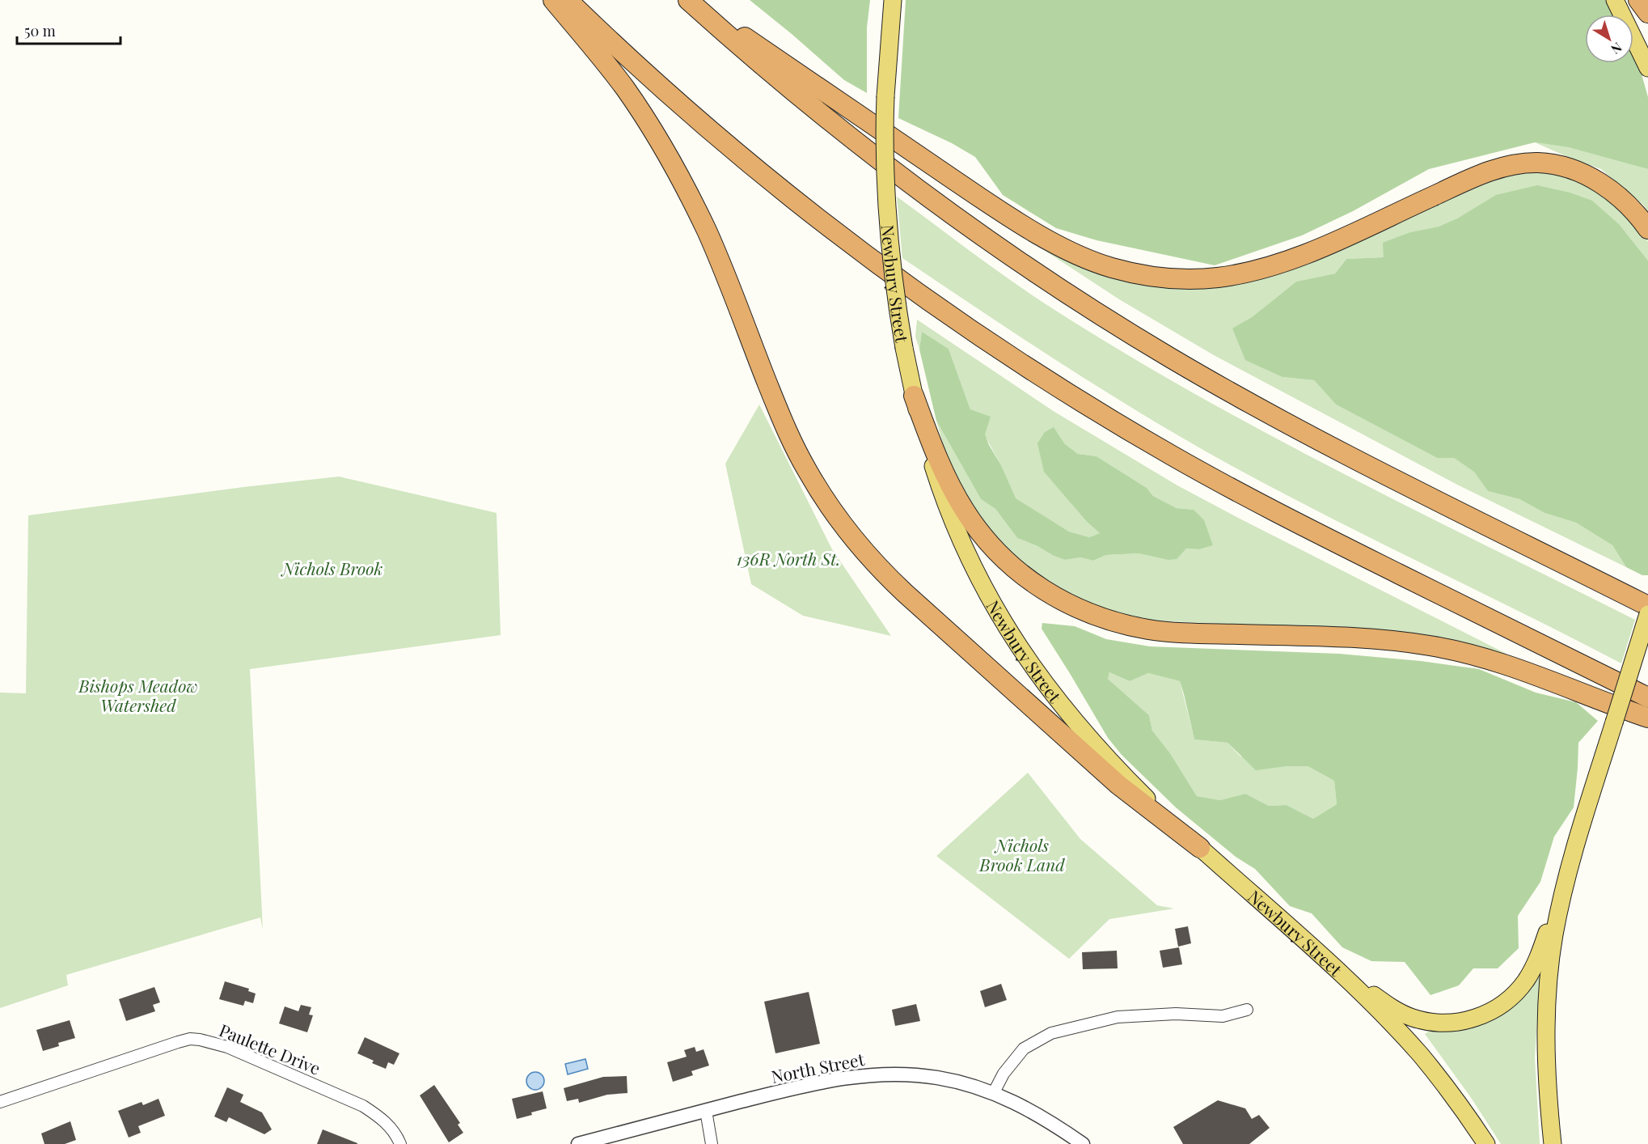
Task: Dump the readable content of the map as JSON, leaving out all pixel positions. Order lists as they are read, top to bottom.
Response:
{
  "streets": {
    "main road": ["Newbury Street"],
    "street": ["Paulette Drive", "North Street"]
  },
  "parks": [
    "136R North St.",
    "Nichols Brook",
    "Bishops Meadow Watershed",
    "Nichols Brook Land"
  ],
  "scale_bar": "50 m",
  "north": "bottom right"
}
